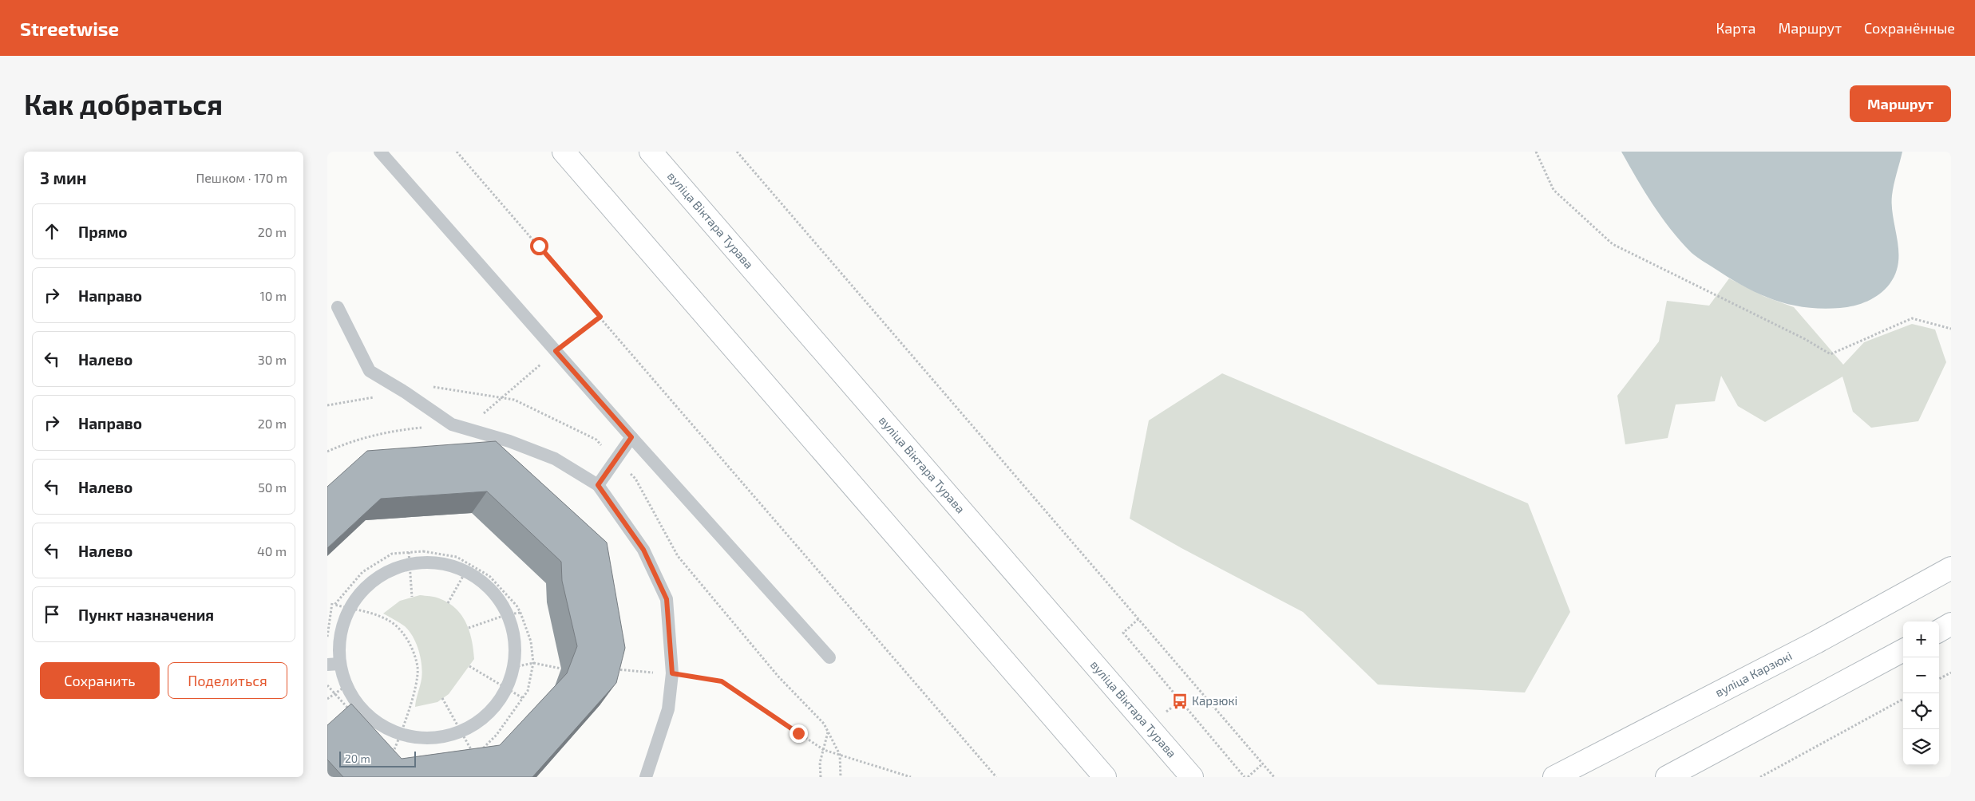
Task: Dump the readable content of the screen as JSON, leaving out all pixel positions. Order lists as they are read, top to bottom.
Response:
{
  "streets": {
    "main road": ["вуліца Віктара Турава", "вуліца Карзюкі"]
  },
  "places": {
    "bus stop": ["Карзюкі"]
  },
  "scale_bar": "20 m",
  "page": {
    "header": "Streetwise",
    "nav": ["Карта", "Маршрут", "Сохранённые"],
    "buttons": [
      "Маршрут",
      ["Сохранить", "Поделиться"]
    ],
    "title": "Как добраться",
    "heading": ["3 мин", "Пешком · 170 m"],
    "list": [
      ["Прямо", "20 m"],
      ["Направо", "10 m"],
      ["Налево", "30 m"],
      ["Направо", "20 m"],
      ["Налево", "50 m"],
      ["Налево", "40 m"],
      "Пункт назначения"
    ],
    "map_buttons": ["+", "−"],
    "scale": "20 m"
  }
}
